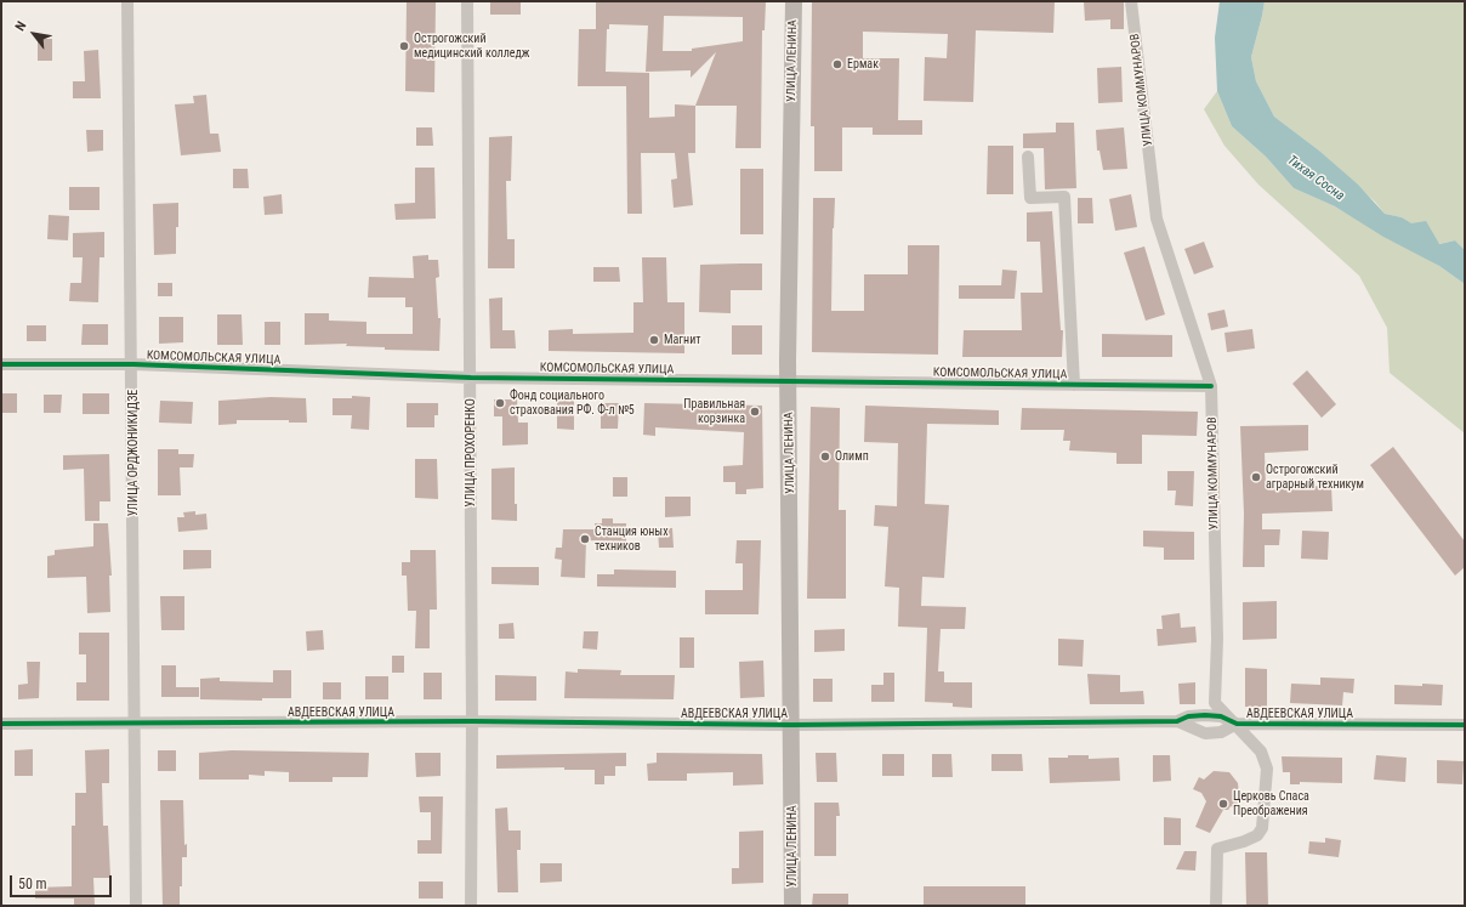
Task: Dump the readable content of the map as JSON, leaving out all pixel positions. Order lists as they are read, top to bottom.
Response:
{
  "streets": {
    "main road": ["УЛИЦА ЛЕНИНА"],
    "street": [
      "УЛИЦА КОММУНАРОВ",
      "КОМСОМОЛЬСКАЯ УЛИЦА",
      "УЛИЦА ОРДЖОНИКИДЗЕ",
      "УЛИЦА ПРОХОРЕНКО",
      "АВДЕЕВСКАЯ УЛИЦА"
    ]
  },
  "crossings": [
    ["УЛИЦА ЛЕНИНА", "КОМСОМОЛЬСКАЯ УЛИЦА"],
    ["УЛИЦА ЛЕНИНА", "АВДЕЕВСКАЯ УЛИЦА"],
    ["УЛИЦА КОММУНАРОВ", "КОМСОМОЛЬСКАЯ УЛИЦА"],
    ["УЛИЦА КОММУНАРОВ", "АВДЕЕВСКАЯ УЛИЦА"],
    ["КОМСОМОЛЬСКАЯ УЛИЦА", "УЛИЦА ОРДЖОНИКИДЗЕ"],
    ["КОМСОМОЛЬСКАЯ УЛИЦА", "УЛИЦА ПРОХОРЕНКО"],
    ["УЛИЦА ОРДЖОНИКИДЗЕ", "АВДЕЕВСКАЯ УЛИЦА"],
    ["УЛИЦА ПРОХОРЕНКО", "АВДЕЕВСКАЯ УЛИЦА"]
  ],
  "water": ["Тихая Сосна"],
  "places": [
    "Острогожский медицинский колледж",
    "Ермак",
    "Магнит",
    "Фонд социального страхования РФ. Ф-л №5",
    "Правильная корзинка",
    "Олимп",
    "Острогожский аграрный техникум",
    "Станция юных техников",
    "Церковь Спаса Преображения"
  ],
  "scale_bar": "50 m",
  "north": "top left"
}
